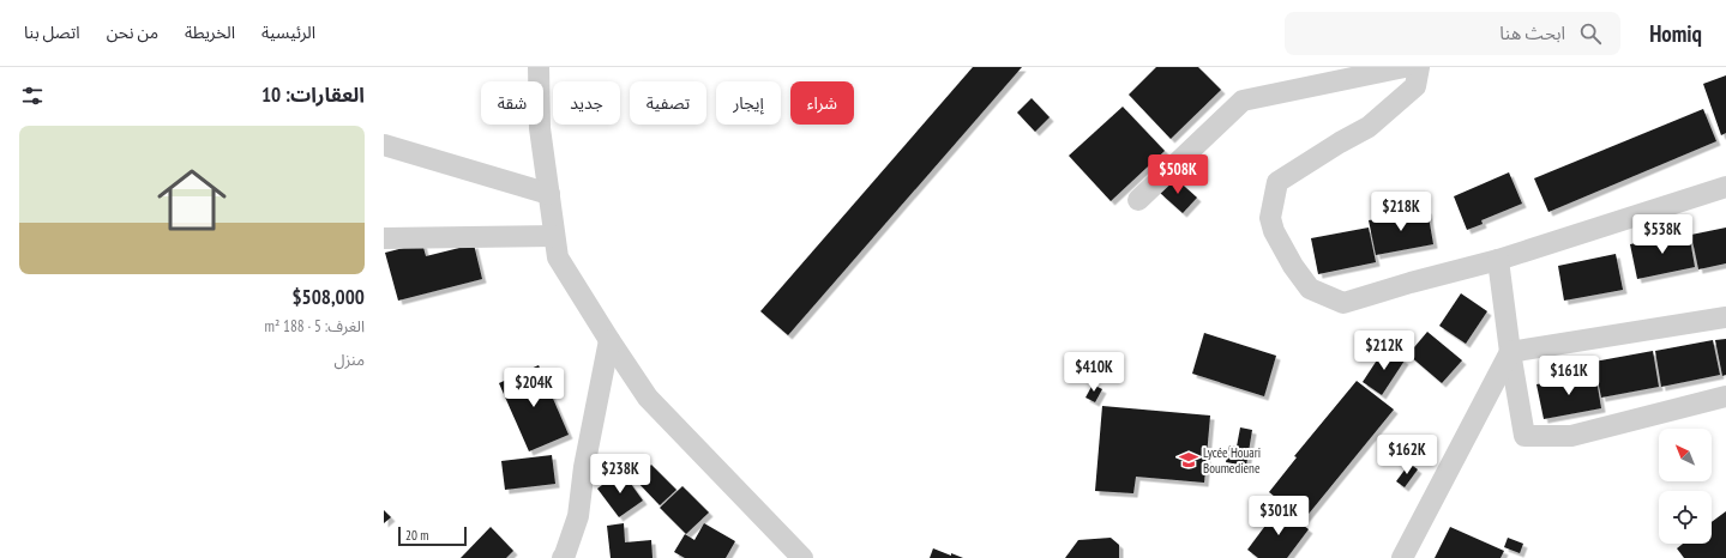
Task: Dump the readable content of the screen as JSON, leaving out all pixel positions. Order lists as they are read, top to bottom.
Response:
{
  "places": {
    "school or university": ["Lycée Houari Boumediene"]
  },
  "scale_bar": "20 m",
  "north": "top left",
  "page": {
    "header": "Homiq",
    "search": "ابحث هنا",
    "nav": [
      "الرئيسية",
      "الخريطة",
      "من نحن",
      "اتصل بنا"
    ],
    "heading": "العقارات: 10",
    "chip": [
      "شراء",
      "إيجار",
      "تصفية",
      "جديد",
      "شقة"
    ],
    "list": [
      {
        "name": "$508,000",
        "note": "الغرف: 5 · 188 m² · منزل"
      }
    ],
    "price": [
      "$508K",
      "$218K",
      "$538K",
      "$212K",
      "$410K",
      "$161K",
      "$204K",
      "$162K",
      "$238K",
      "$301K"
    ],
    "scale": "20 m"
  }
}
